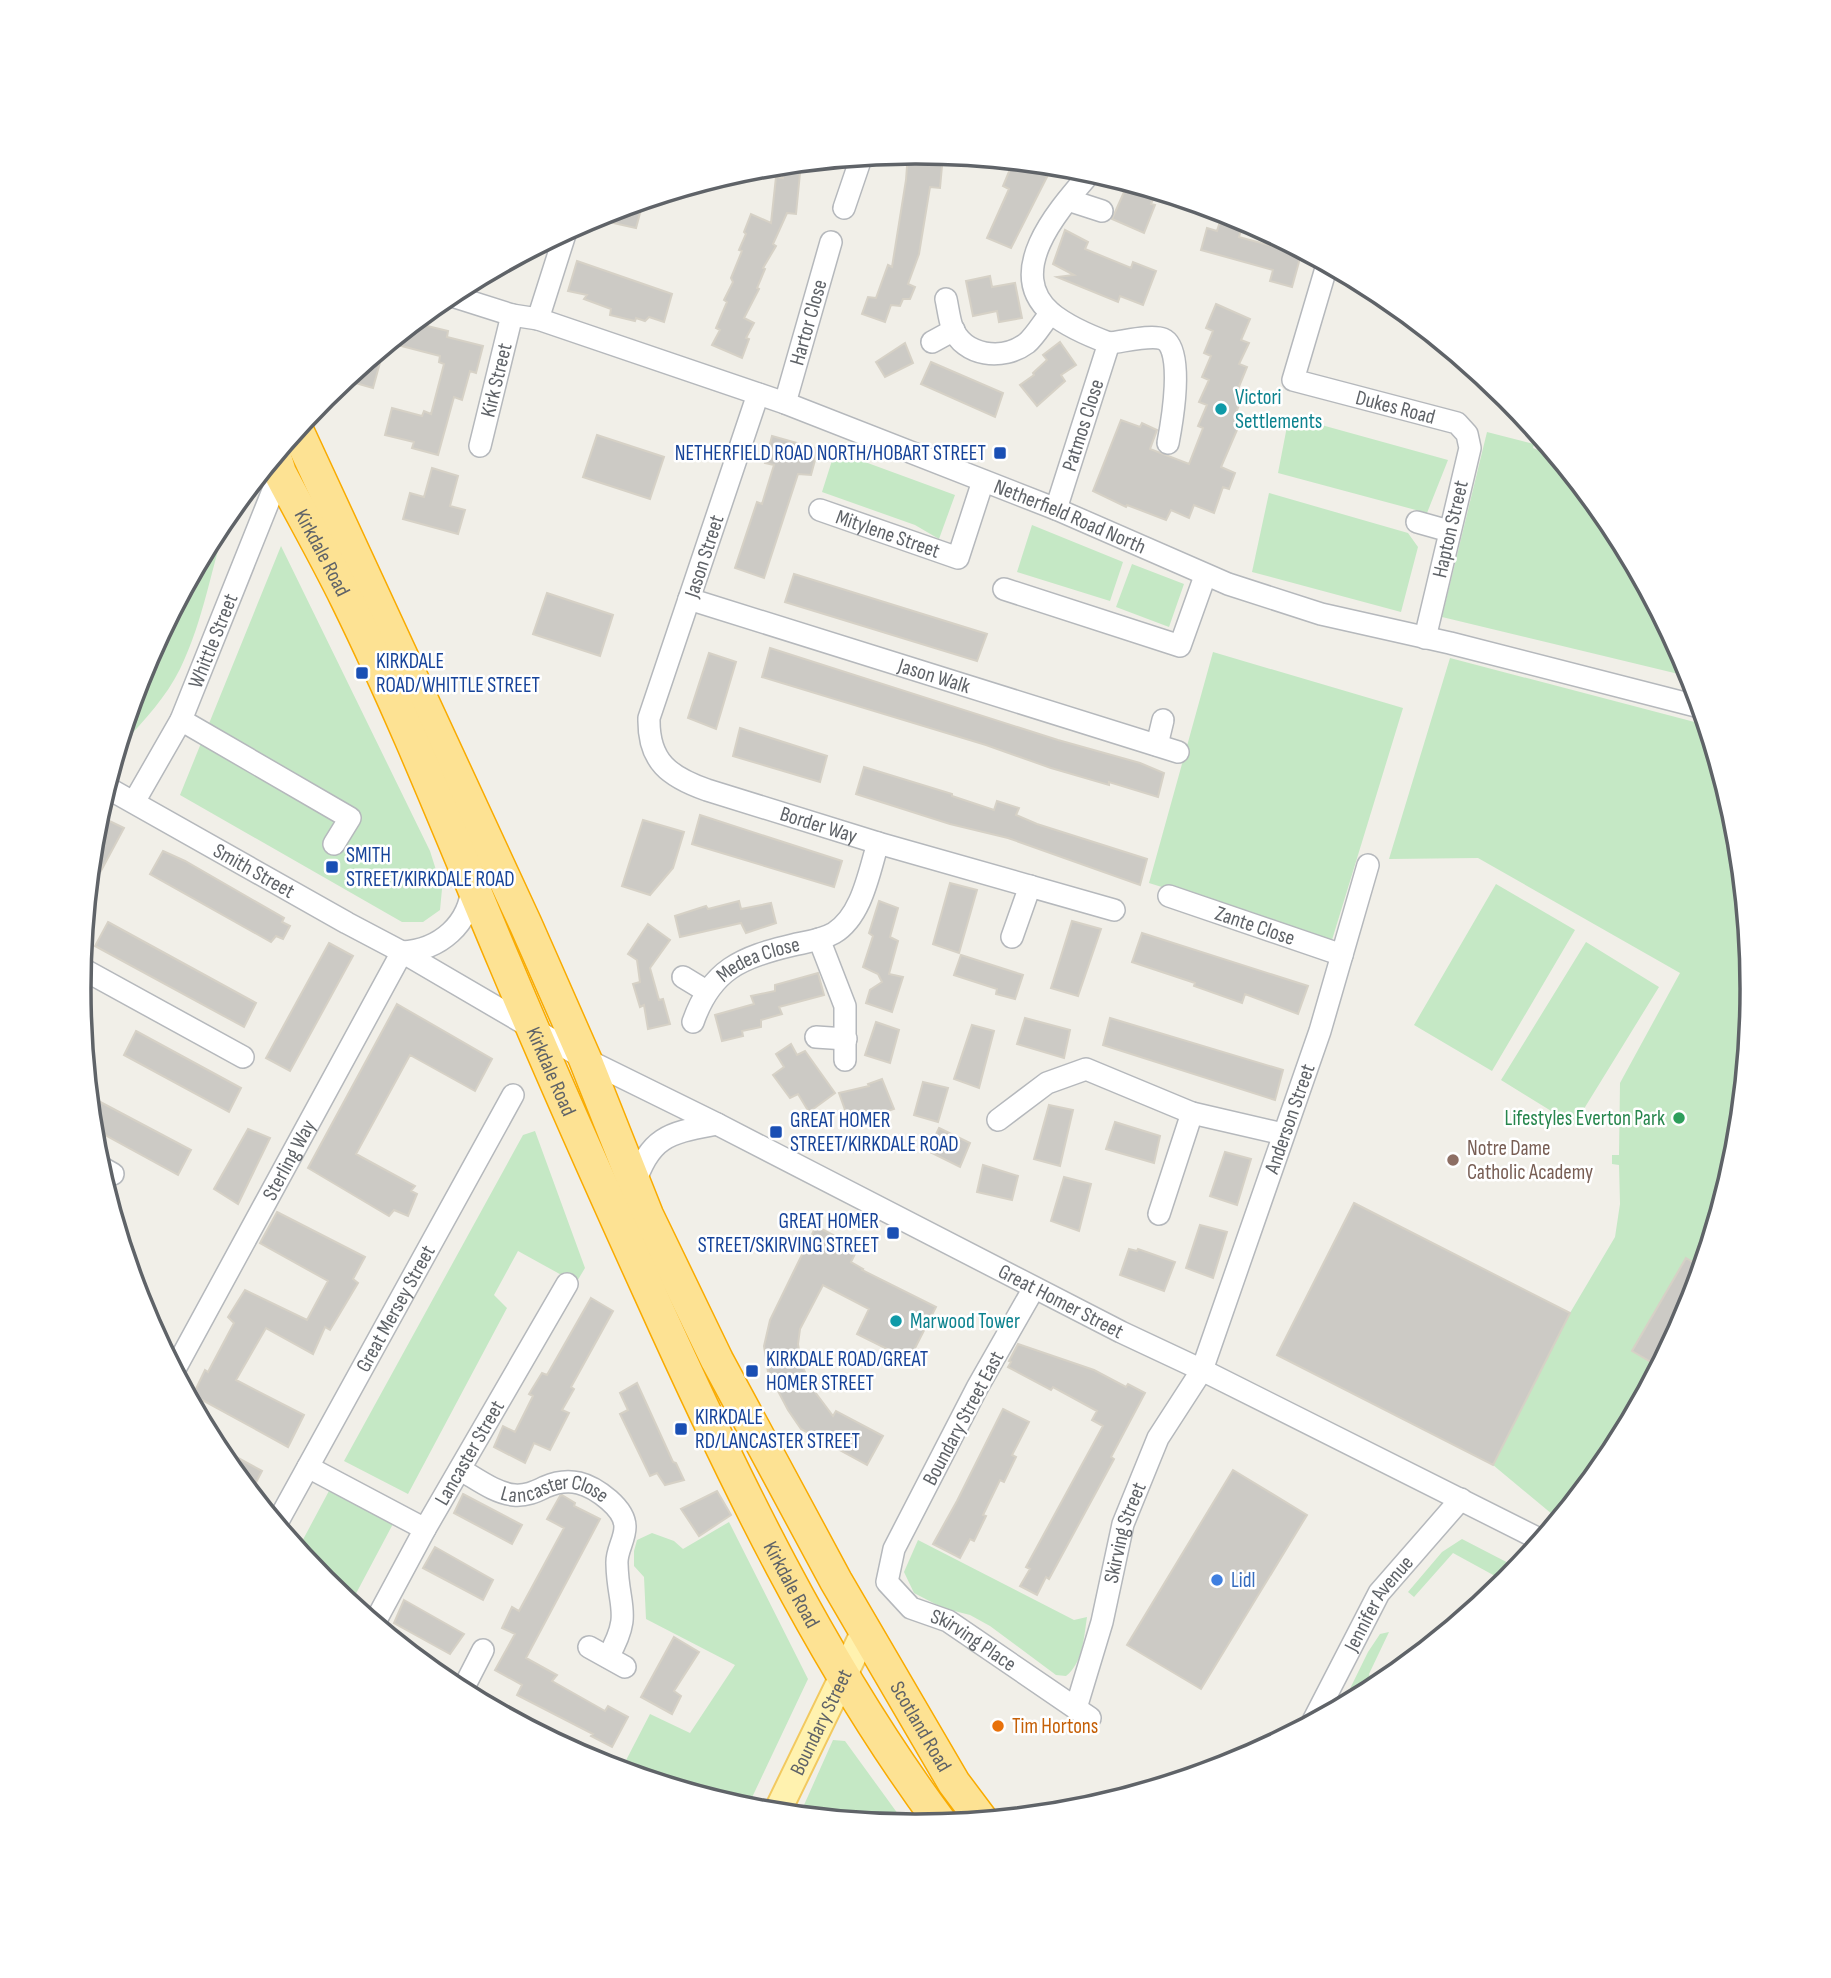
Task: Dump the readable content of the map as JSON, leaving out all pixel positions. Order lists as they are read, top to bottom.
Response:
{
  "streets": {
    "highway": ["Kirkdale Road", "Scotland Road"],
    "main road": ["Boundary Street"],
    "street": [
      "Hartor Close",
      "Kirk Street",
      "Dukes Road",
      "Patmos Close",
      "Netherfield Road North",
      "Hapton Street",
      "Mitylene Street",
      "Jason Street",
      "Whittle Street",
      "Jason Walk",
      "Border Way",
      "Smith Street",
      "Zante Close",
      "Medea Close",
      "Anderson Street",
      "Sterling Way",
      "Great Homer Street",
      "Great Mersey Street",
      "Boundary Street East",
      "Lancaster Street",
      "Lancaster Close",
      "Skirving Street",
      "Jennifer Avenue",
      "Skirving Place"
    ]
  },
  "crossings": [
    ["Hartor Close", "Netherfield Road North"],
    ["Kirk Street", "Netherfield Road North"],
    ["Dukes Road", "Hapton Street"],
    ["Patmos Close", "Netherfield Road North"],
    ["Netherfield Road North", "Hapton Street"],
    ["Netherfield Road North", "Mitylene Street"],
    ["Netherfield Road North", "Jason Street"],
    ["Kirkdale Road", "Smith Street"],
    ["Kirkdale Road", "Great Homer Street"],
    ["Kirkdale Road", "Boundary Street"],
    ["Kirkdale Road", "Scotland Road"],
    ["Jason Street", "Jason Walk"],
    ["Jason Street", "Border Way"],
    ["Whittle Street", "Smith Street"],
    ["Border Way", "Medea Close"],
    ["Smith Street", "Sterling Way"],
    ["Smith Street", "Great Homer Street"],
    ["Zante Close", "Anderson Street"],
    ["Anderson Street", "Great Homer Street"],
    ["Anderson Street", "Skirving Street"],
    ["Great Homer Street", "Boundary Street East"],
    ["Great Homer Street", "Skirving Street"],
    ["Great Homer Street", "Jennifer Avenue"],
    ["Boundary Street East", "Skirving Place"],
    ["Lancaster Street", "Lancaster Close"],
    ["Skirving Street", "Skirving Place"],
    ["Boundary Street", "Scotland Road"]
  ],
  "places": {
    "other": [
      "Victori Settlements",
      "Lifestyles Everton Park",
      "Notre Dame Catholic Academy",
      "Marwood Tower",
      "Lidl",
      "Tim Hortons"
    ],
    "transit": [
      "NETHERFIELD ROAD NORTH/HOBART STREET",
      "KIRKDALE ROAD/WHITTLE STREET",
      "SMITH STREET/KIRKDALE ROAD",
      "GREAT HOMER STREET/KIRKDALE ROAD",
      "GREAT HOMER STREET/SKIRVING STREET",
      "KIRKDALE ROAD/GREAT HOMER STREET",
      "KIRKDALE RD/LANCASTER STREET"
    ]
  }
}
